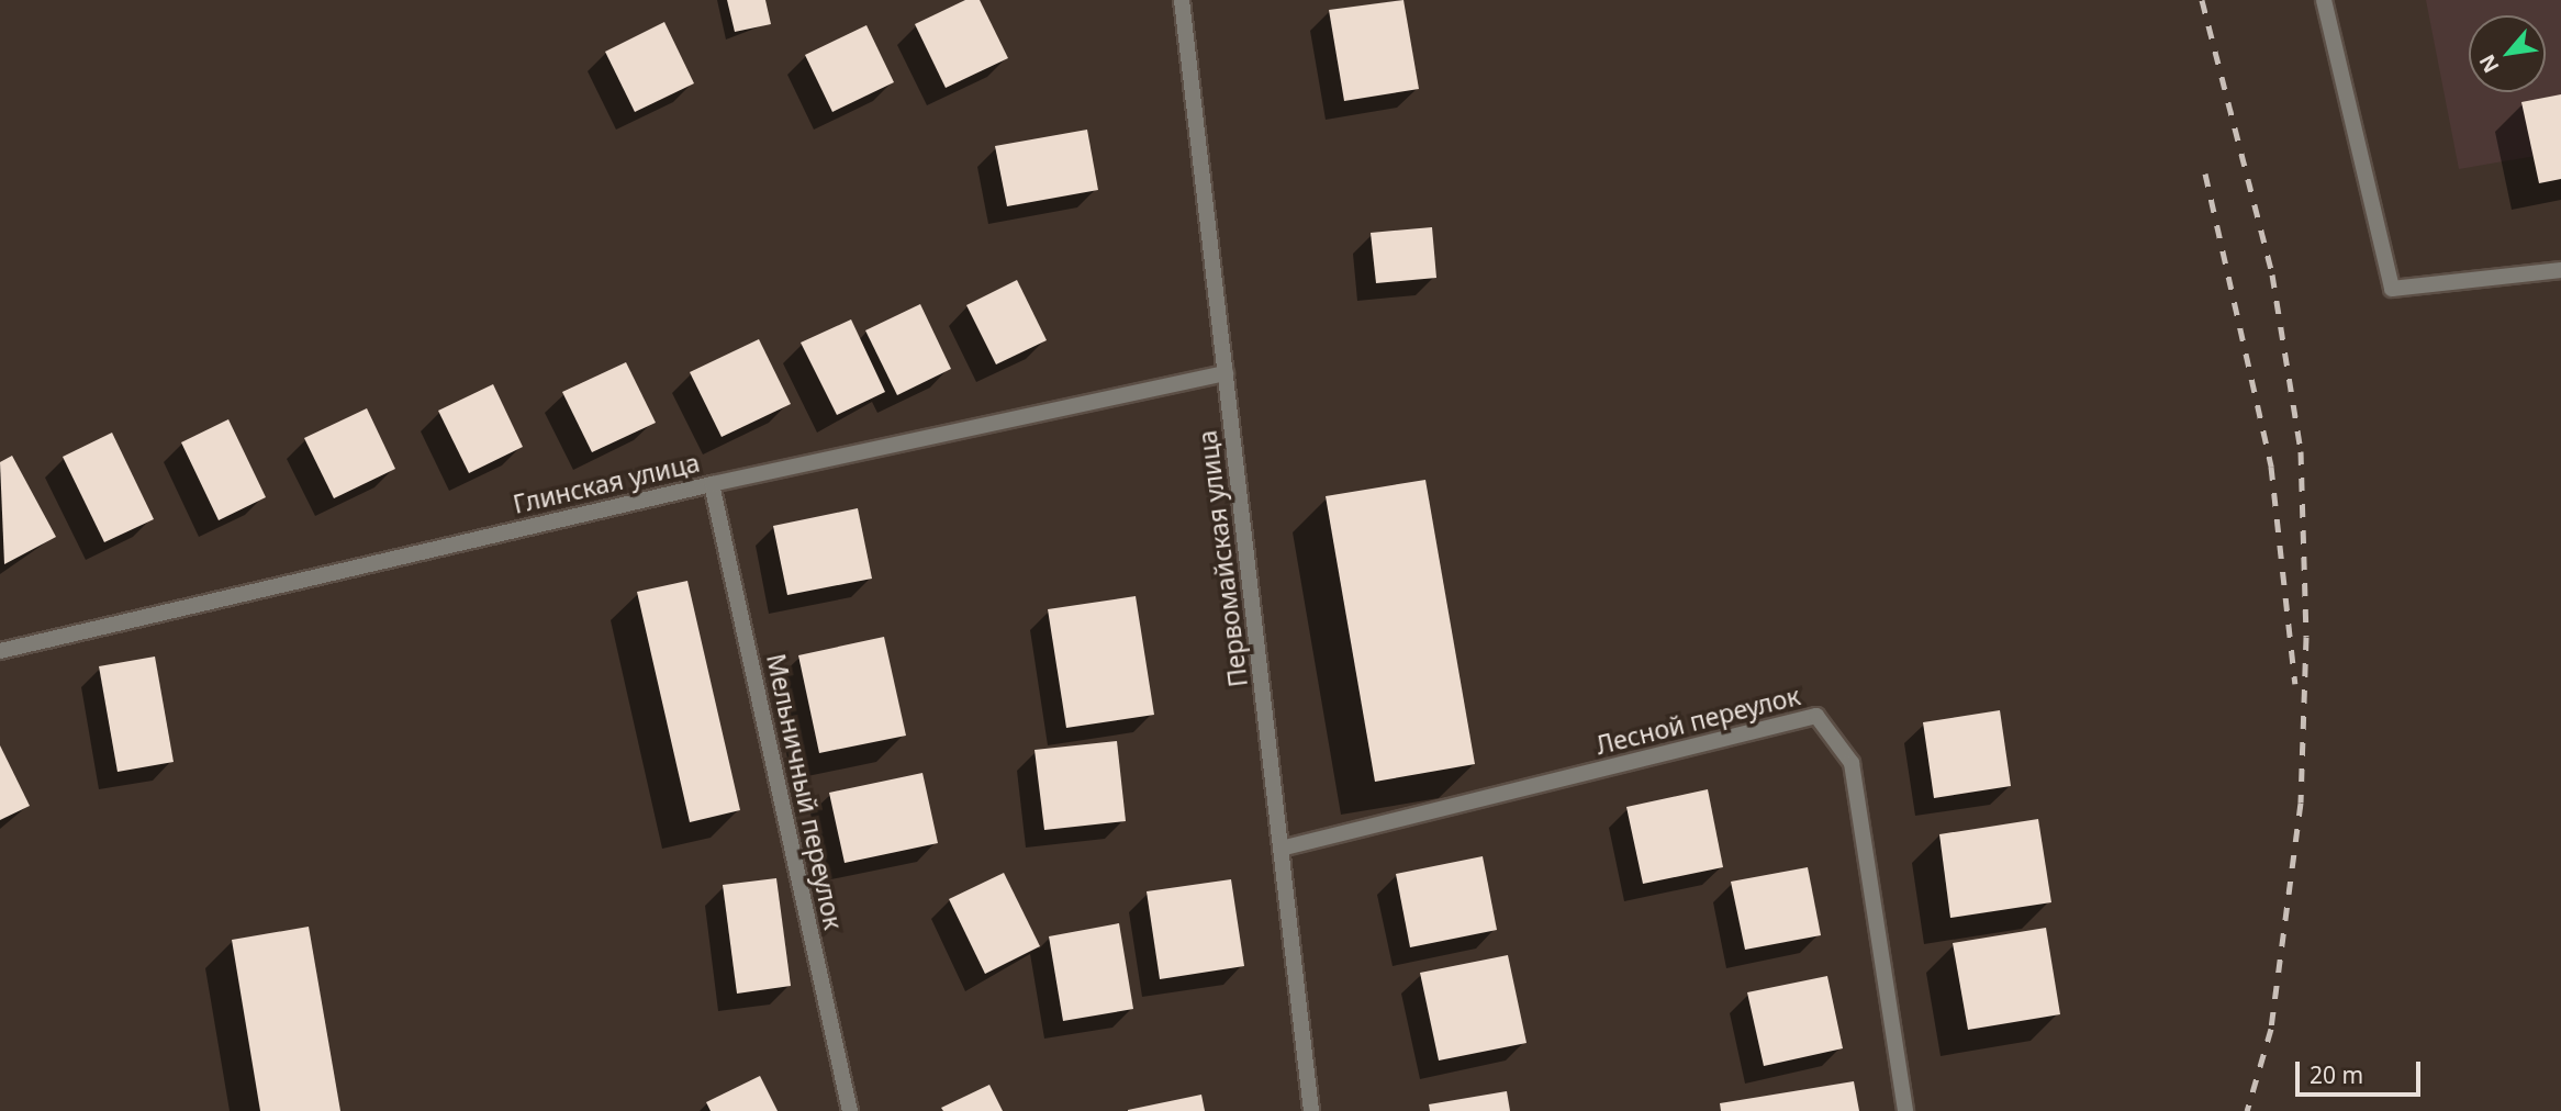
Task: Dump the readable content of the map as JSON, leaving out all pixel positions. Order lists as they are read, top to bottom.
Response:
{
  "streets": {
    "street": [
      "Глинская улица",
      "Первомайская улица",
      "Лесной переулок",
      "Мельничный переулок"
    ]
  },
  "crossings": [
    ["Глинская улица", "Первомайская улица"],
    ["Глинская улица", "Мельничный переулок"],
    ["Первомайская улица", "Лесной переулок"]
  ],
  "scale_bar": "20 m",
  "north": "bottom left"
}
